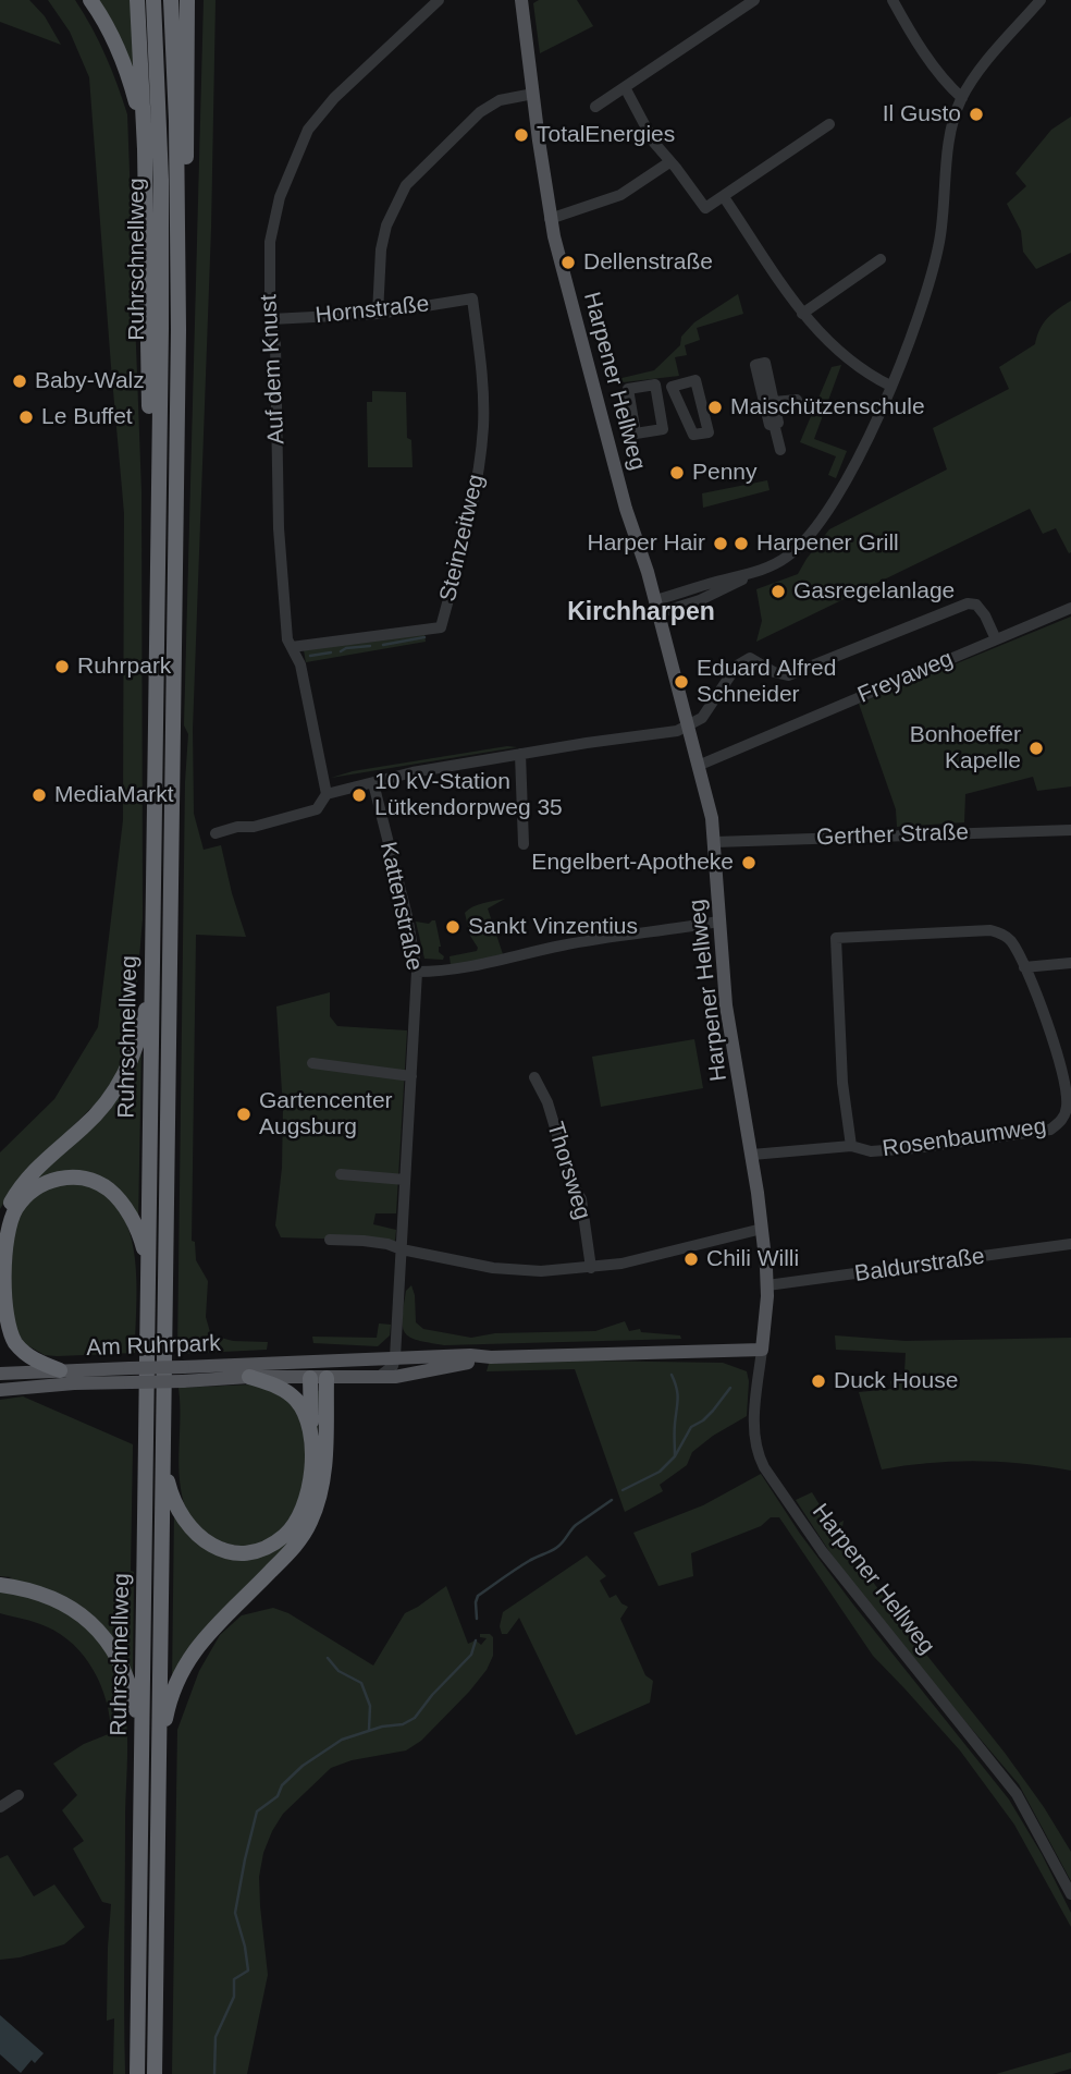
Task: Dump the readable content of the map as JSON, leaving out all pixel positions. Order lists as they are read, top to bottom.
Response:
{
  "streets": {
    "highway": ["Ruhrschnellweg"],
    "main road": ["Harpener Hellweg", "Am Ruhrpark"],
    "street": [
      "Hornstraße",
      "Auf dem Knust",
      "Steinzeitweg",
      "Freyaweg",
      "Gerther Straße",
      "Kattenstraße",
      "Rosenbaumweg",
      "Thorsweg",
      "Baldurstraße"
    ]
  },
  "crossings": [
    ["Hornstraße", "Auf dem Knust"],
    ["Hornstraße", "Steinzeitweg"],
    ["Auf dem Knust", "Steinzeitweg"],
    ["Harpener Hellweg", "Freyaweg"],
    ["Harpener Hellweg", "Gerther Straße"],
    ["Harpener Hellweg", "Rosenbaumweg"],
    ["Harpener Hellweg", "Baldurstraße"],
    ["Harpener Hellweg", "Am Ruhrpark"],
    ["Kattenstraße", "Am Ruhrpark"]
  ],
  "districts": ["Kirchharpen"],
  "places": [
    "Il Gusto",
    "TotalEnergies",
    "Dellenstraße",
    "Baby-Walz",
    "Maischützenschule",
    "Le Buffet",
    "Penny",
    "Harper Hair",
    "Harpener Grill",
    "Gasregelanlage",
    "Ruhrpark",
    "Eduard Alfred Schneider",
    "Bonhoeffer Kapelle",
    "MediaMarkt",
    "10 kV-Station Lütkendorpweg 35",
    "Engelbert-Apotheke",
    "Sankt Vinzentius",
    "Gartencenter Augsburg",
    "Chili Willi",
    "Duck House"
  ]
}
